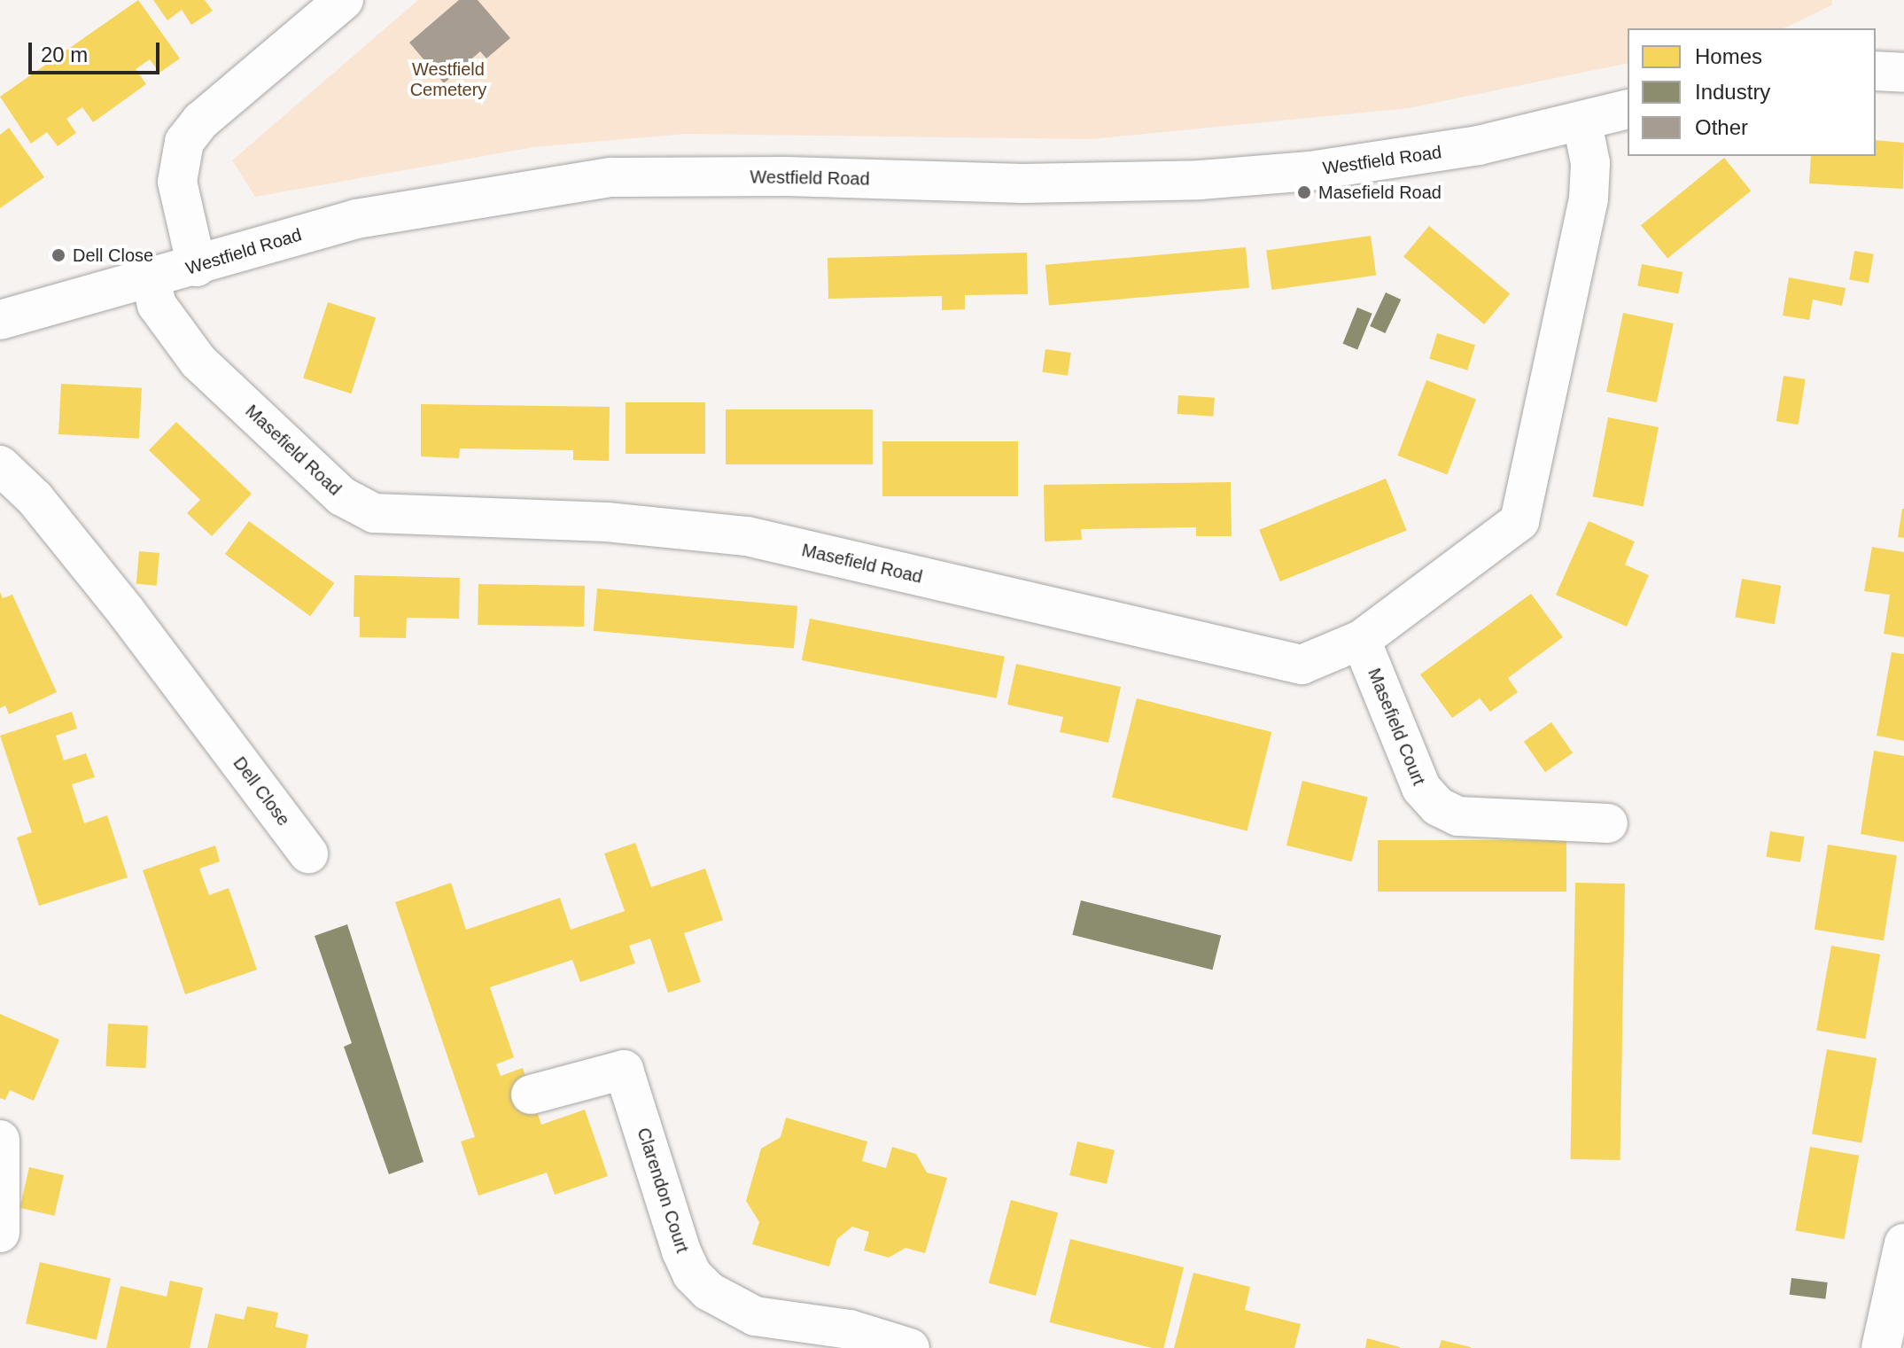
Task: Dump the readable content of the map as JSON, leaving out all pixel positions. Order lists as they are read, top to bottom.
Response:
{
  "streets": {
    "street": [
      "Westfield Road",
      "Masefield Road",
      "Masefield Court",
      "Dell Close",
      "Clarendon Court"
    ]
  },
  "crossings": [
    ["Westfield Road", "Masefield Road"],
    ["Masefield Road", "Masefield Court"]
  ],
  "parks": ["Westfield Cemetery"],
  "places": ["Masefield Road", "Dell Close"],
  "legend": ["Homes", "Industry", "Other"],
  "scale_bar": "20 m"
}
